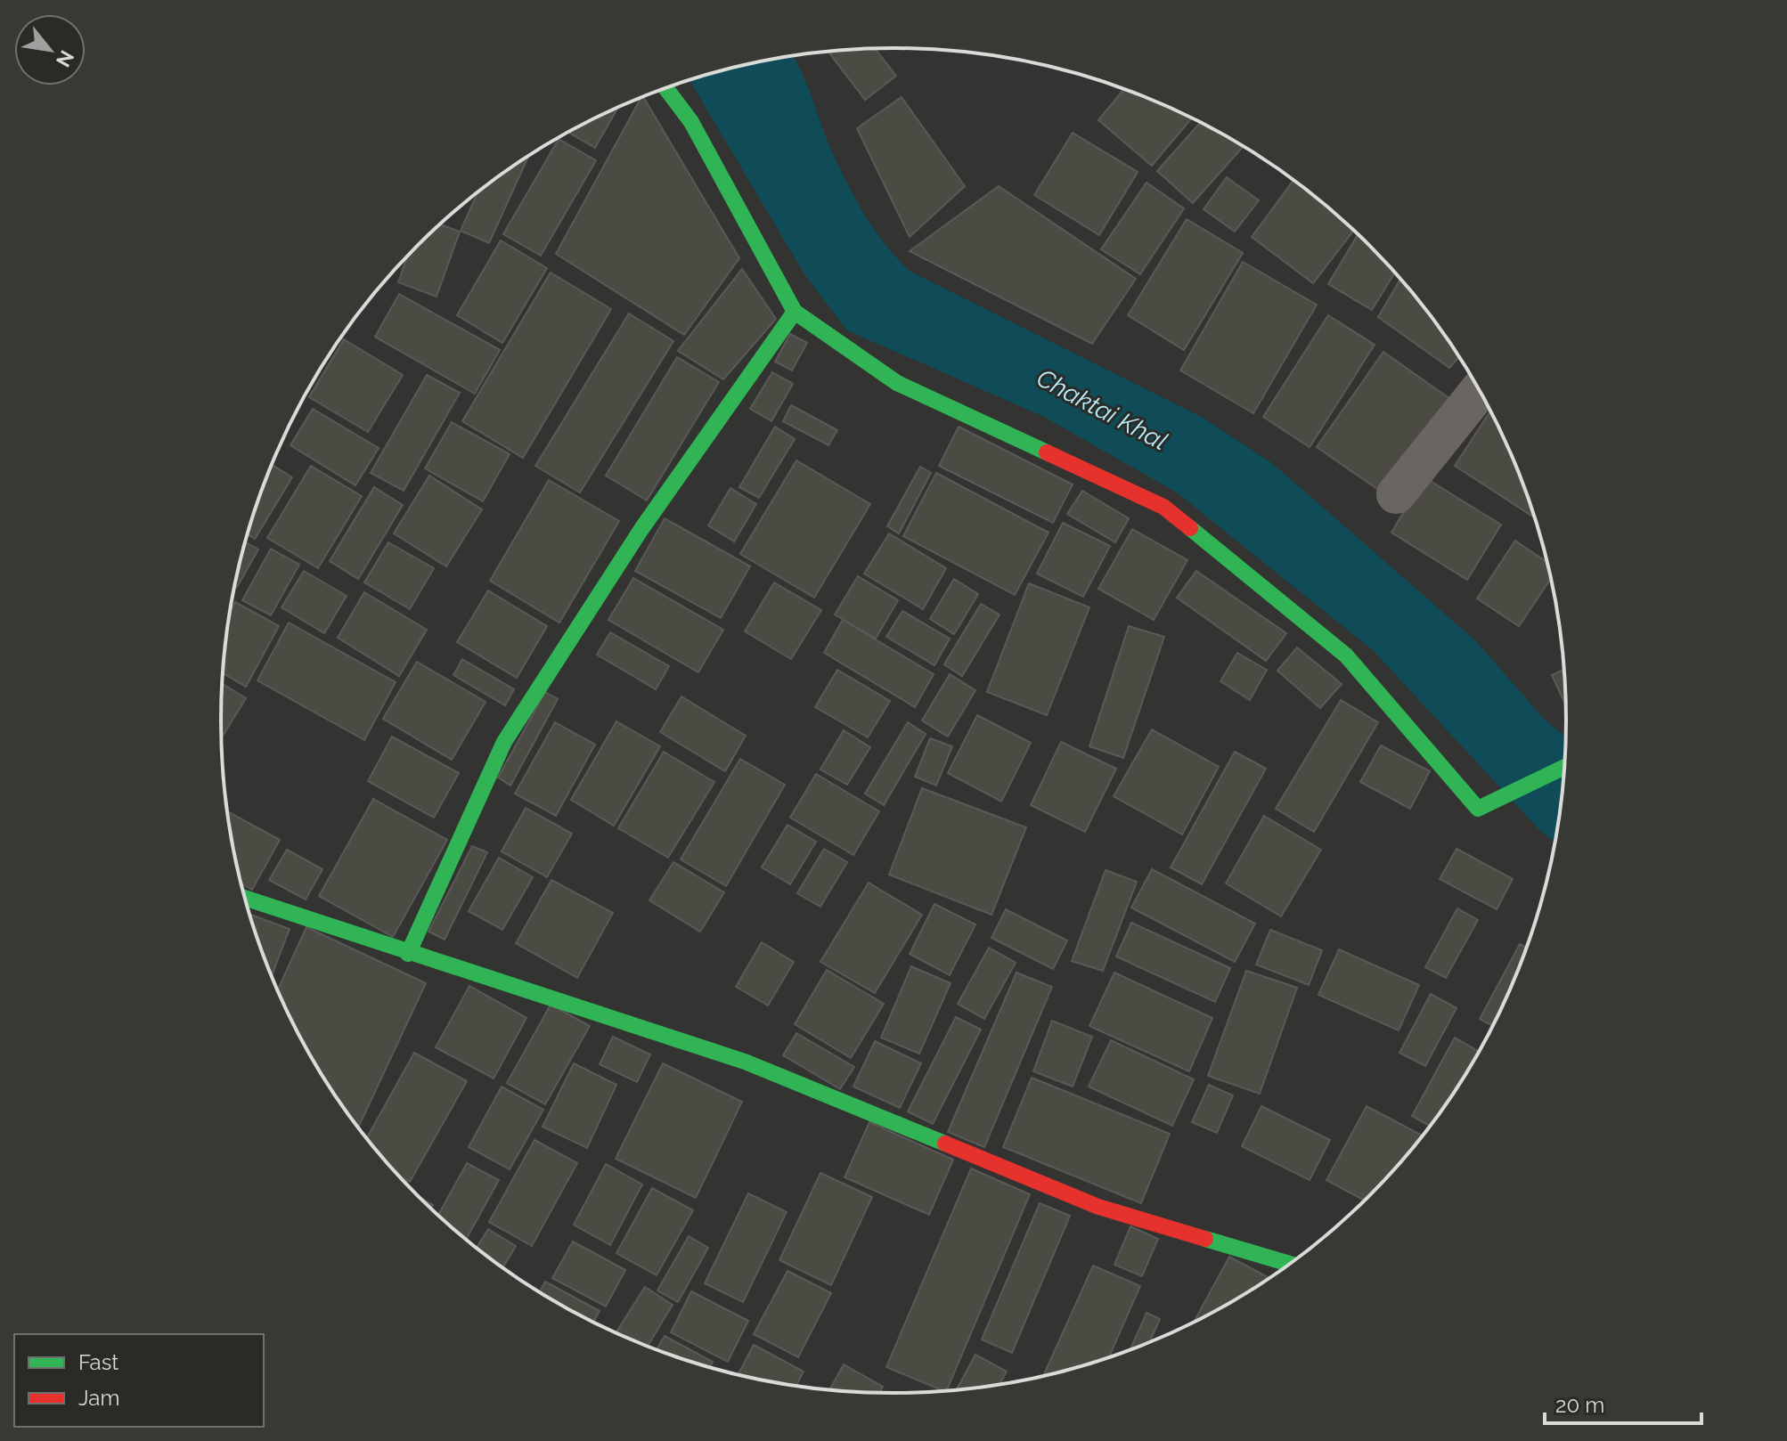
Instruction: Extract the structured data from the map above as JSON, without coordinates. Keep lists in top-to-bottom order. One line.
{"water":["Chaktai Khal"],"legend":["Fast","Jam"],"scale_bar":"20 m","north":"bottom right"}
